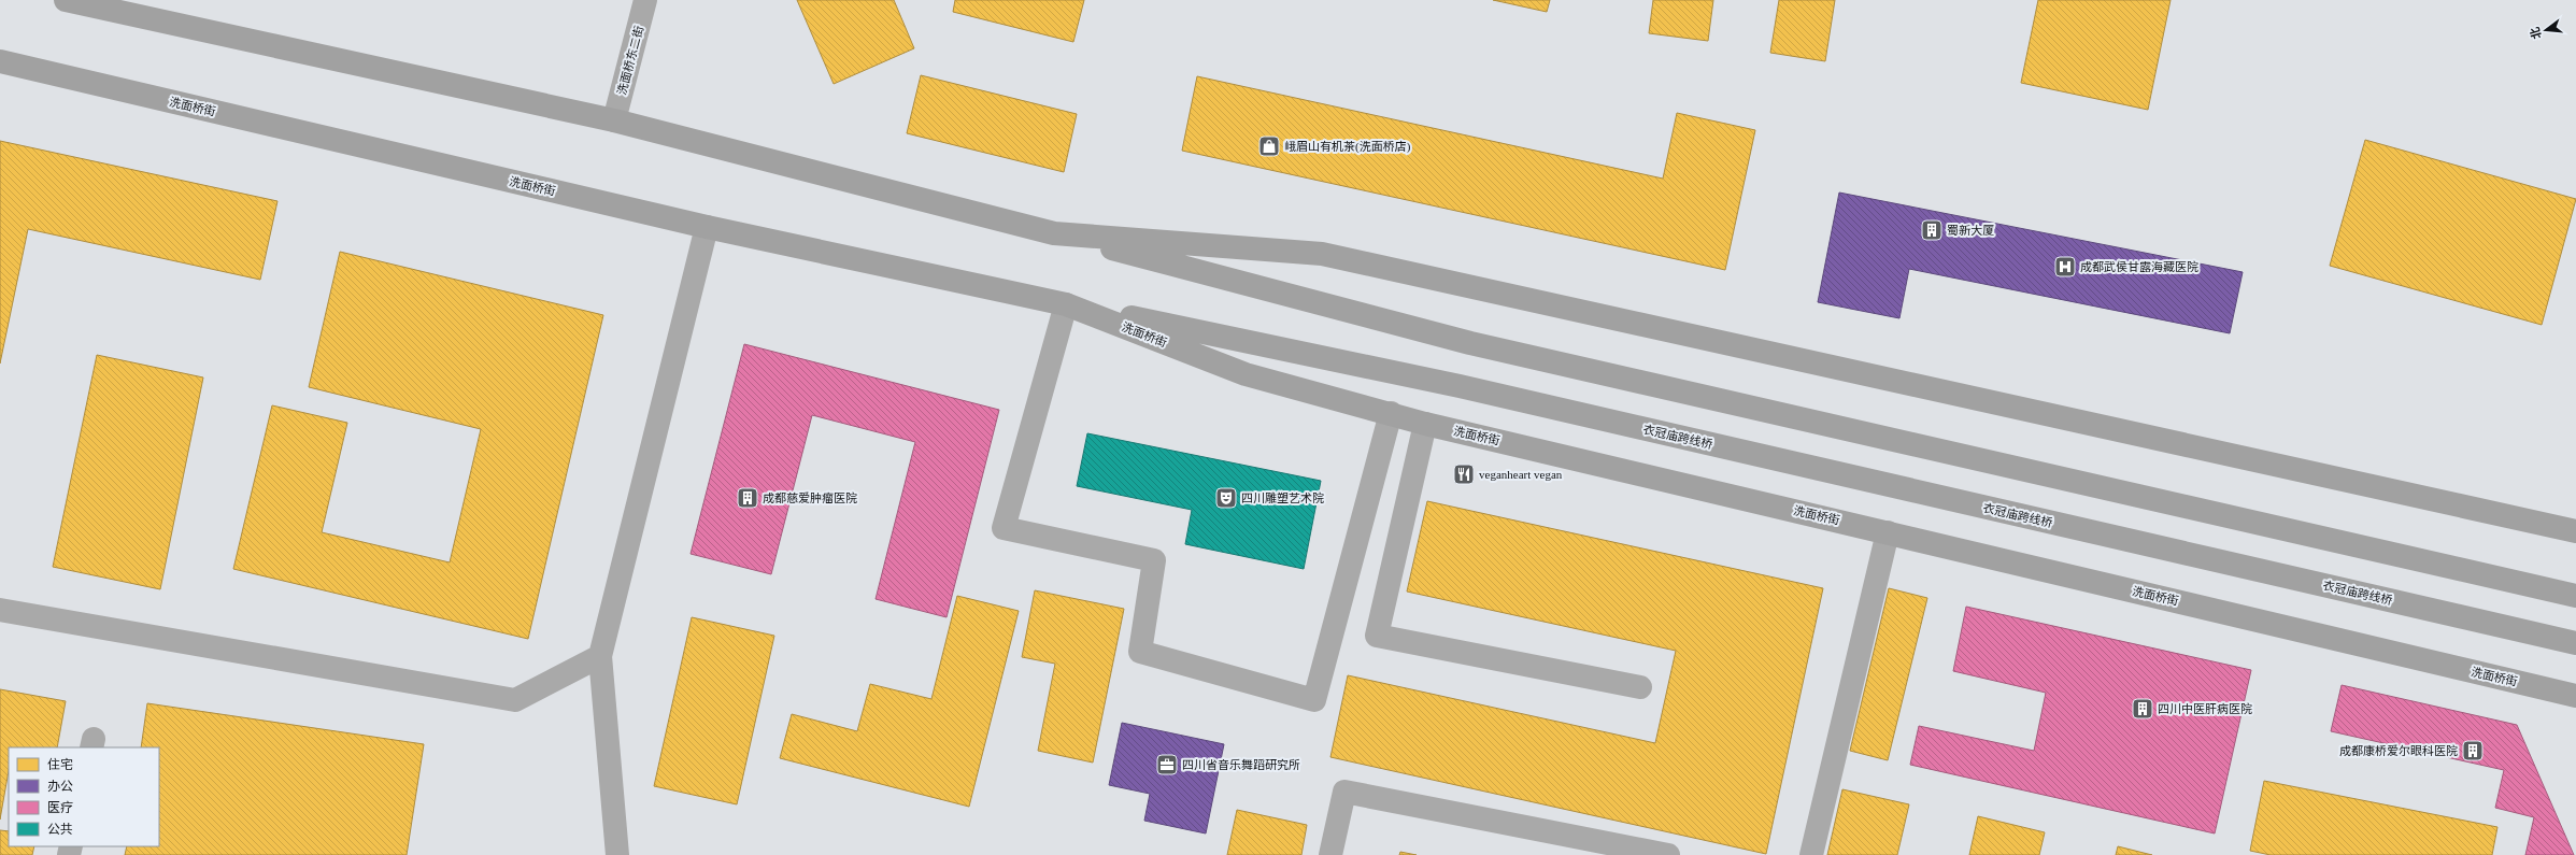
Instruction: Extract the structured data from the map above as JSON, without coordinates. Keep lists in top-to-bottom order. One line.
{"streets":{"main road":["洗面桥街","衣冠庙跨线桥"],"street":["洗面桥东二街"]},"crossings":[["洗面桥街","衣冠庙跨线桥"]],"places":{"shop":["峨眉山有机茶(洗面桥店)"],"building":["蜀新大厦","成都慈爱肿瘤医院","四川中医肝病医院","成都康桥爱尔眼科医院"],"hospital":["成都武侯甘露海藏医院"],"restaurant":["veganheart vegan"],"theatre":["四川雕塑艺术院"],"office":["四川省音乐舞蹈研究所"]},"legend":["住宅","办公","医疗","公共"],"north":"left"}
